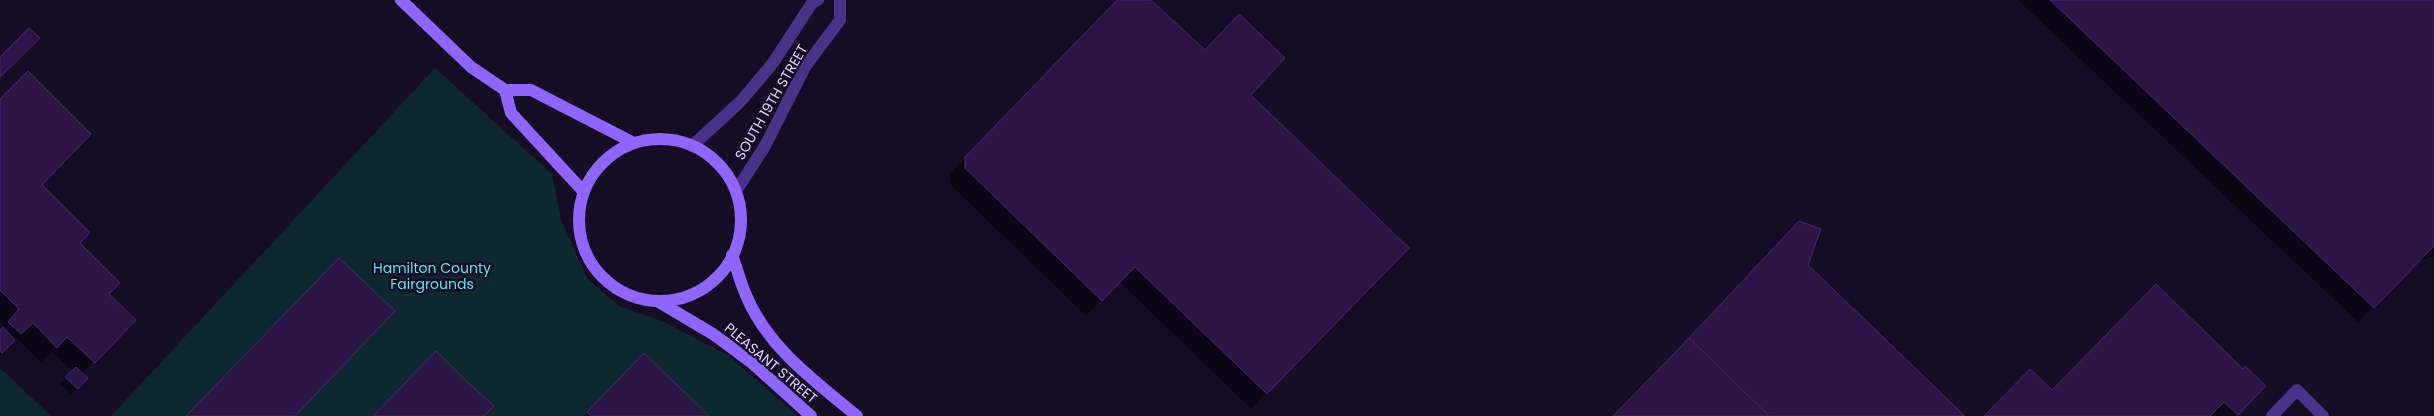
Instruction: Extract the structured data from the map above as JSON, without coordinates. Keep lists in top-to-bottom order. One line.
{"streets":{"street":["SOUTH 19TH STREET","PLEASANT STREET"]},"crossings":[["SOUTH 19TH STREET","PLEASANT STREET"]],"parks":["Hamilton County Fairgrounds"]}
